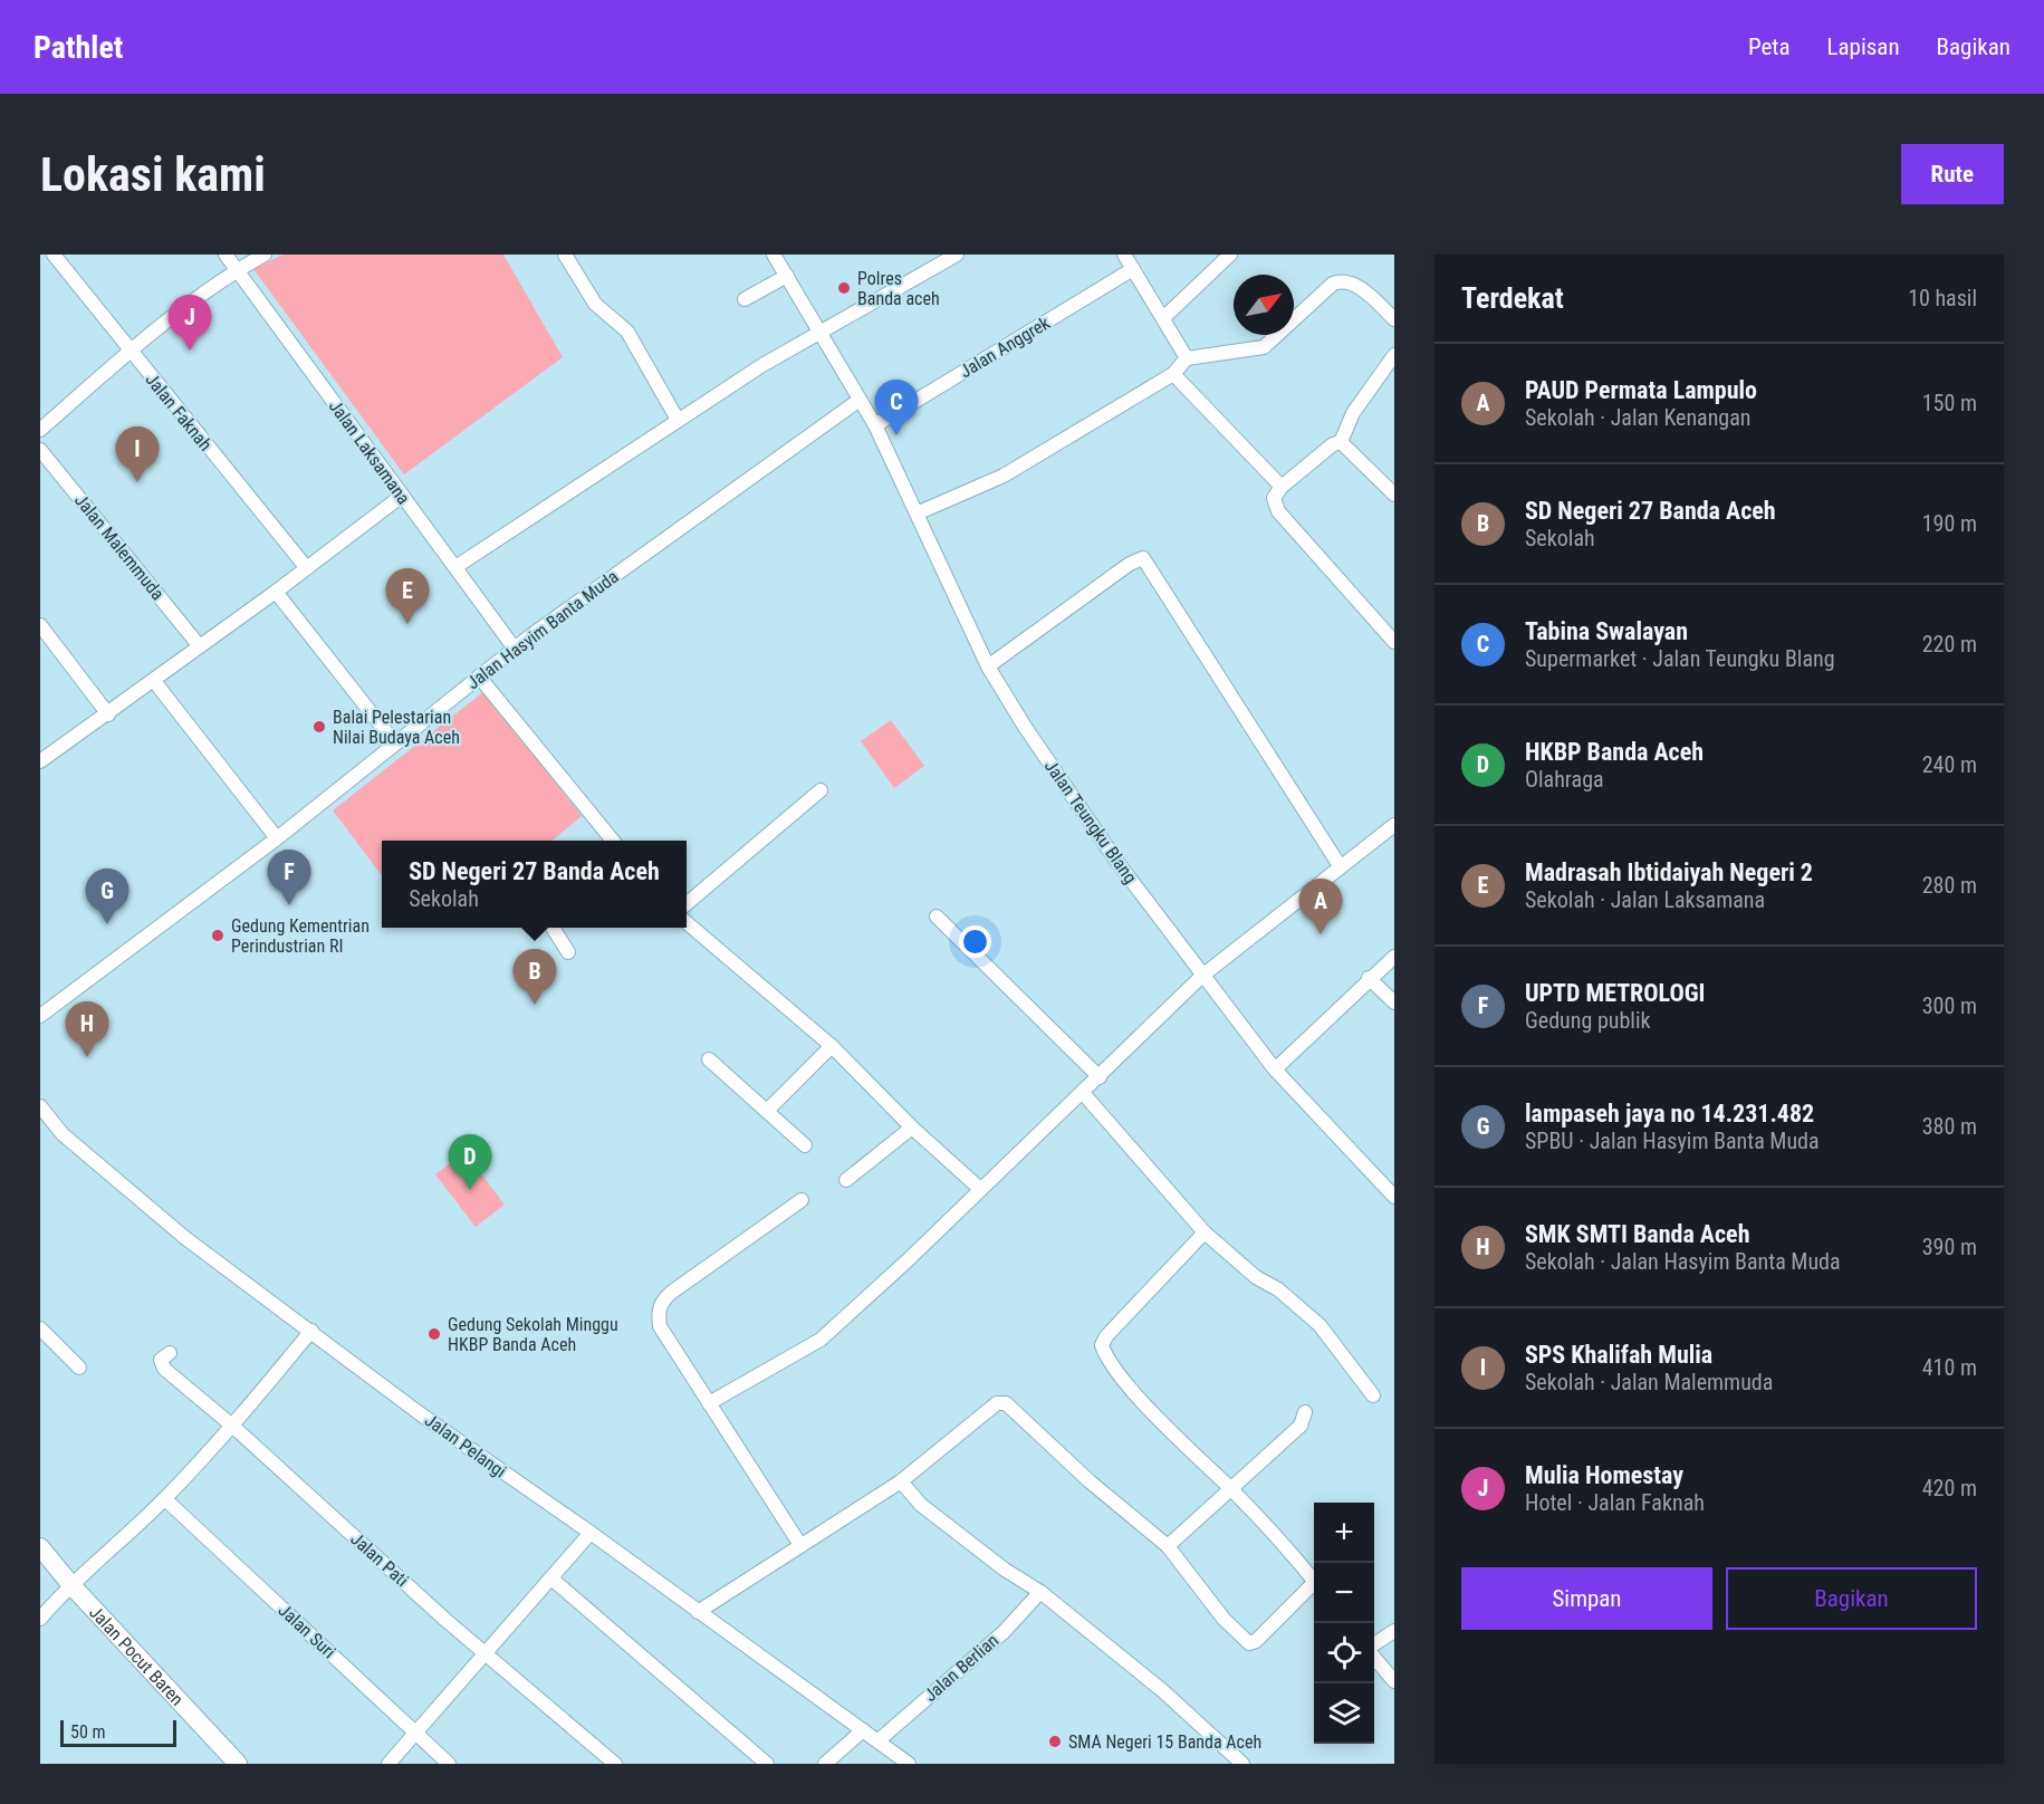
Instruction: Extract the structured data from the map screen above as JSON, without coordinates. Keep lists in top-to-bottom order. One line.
{"streets":{"main road":["Jalan Pocut Baren"],"street":["Jalan Anggrek","Jalan Faknah","Jalan Laksamana","Jalan Malemmuda","Jalan Hasyim Banta Muda","Jalan Teungku Blang","Jalan Pelangi","Jalan Pati","Jalan Suri","Jalan Berlian"]},"crossings":[["Jalan Anggrek","Jalan Teungku Blang"],["Jalan Laksamana","Jalan Hasyim Banta Muda"],["Jalan Hasyim Banta Muda","Jalan Teungku Blang"],["Jalan Pelangi","Jalan Berlian"]],"places":["Polres Banda aceh","Balai Pelestarian Nilai Budaya Aceh","Gedung Kementrian Perindustrian RI","Gedung Sekolah Minggu HKBP Banda Aceh","SMA Negeri 15 Banda Aceh"],"scale_bar":"50 m","north":"top right","page":{"header":"Pathlet","nav":["Peta","Lapisan","Bagikan"],"buttons":["Rute",["Simpan","Bagikan"]],"title":"Lokasi kami","heading":["Terdekat","10 hasil"],"pins":["J","C","I","E","F","G","A","B","H","D"],"list":[{"mark":"A","name":"PAUD Permata Lampulo","note":"Sekolah · Jalan Kenangan","value":"150 m"},{"mark":"B","name":"SD Negeri 27 Banda Aceh","note":"Sekolah","value":"190 m"},{"mark":"C","name":"Tabina Swalayan","note":"Supermarket · Jalan Teungku Blang","value":"220 m"},{"mark":"D","name":"HKBP Banda Aceh","note":"Olahraga","value":"240 m"},{"mark":"E","name":"Madrasah Ibtidaiyah Negeri 2","note":"Sekolah · Jalan Laksamana","value":"280 m"},{"mark":"F","name":"UPTD METROLOGI","note":"Gedung publik","value":"300 m"},{"mark":"G","name":"lampaseh jaya no 14.231.482","note":"SPBU · Jalan Hasyim Banta Muda","value":"380 m"},{"mark":"H","name":"SMK SMTI Banda Aceh","note":"Sekolah · Jalan Hasyim Banta Muda","value":"390 m"},{"mark":"I","name":"SPS Khalifah Mulia","note":"Sekolah · Jalan Malemmuda","value":"410 m"},{"mark":"J","name":"Mulia Homestay","note":"Hotel · Jalan Faknah","value":"420 m"}],"popup":["SD Negeri 27 Banda Aceh","Sekolah"],"map_buttons":["+","−"],"scale":"50 m"}}
